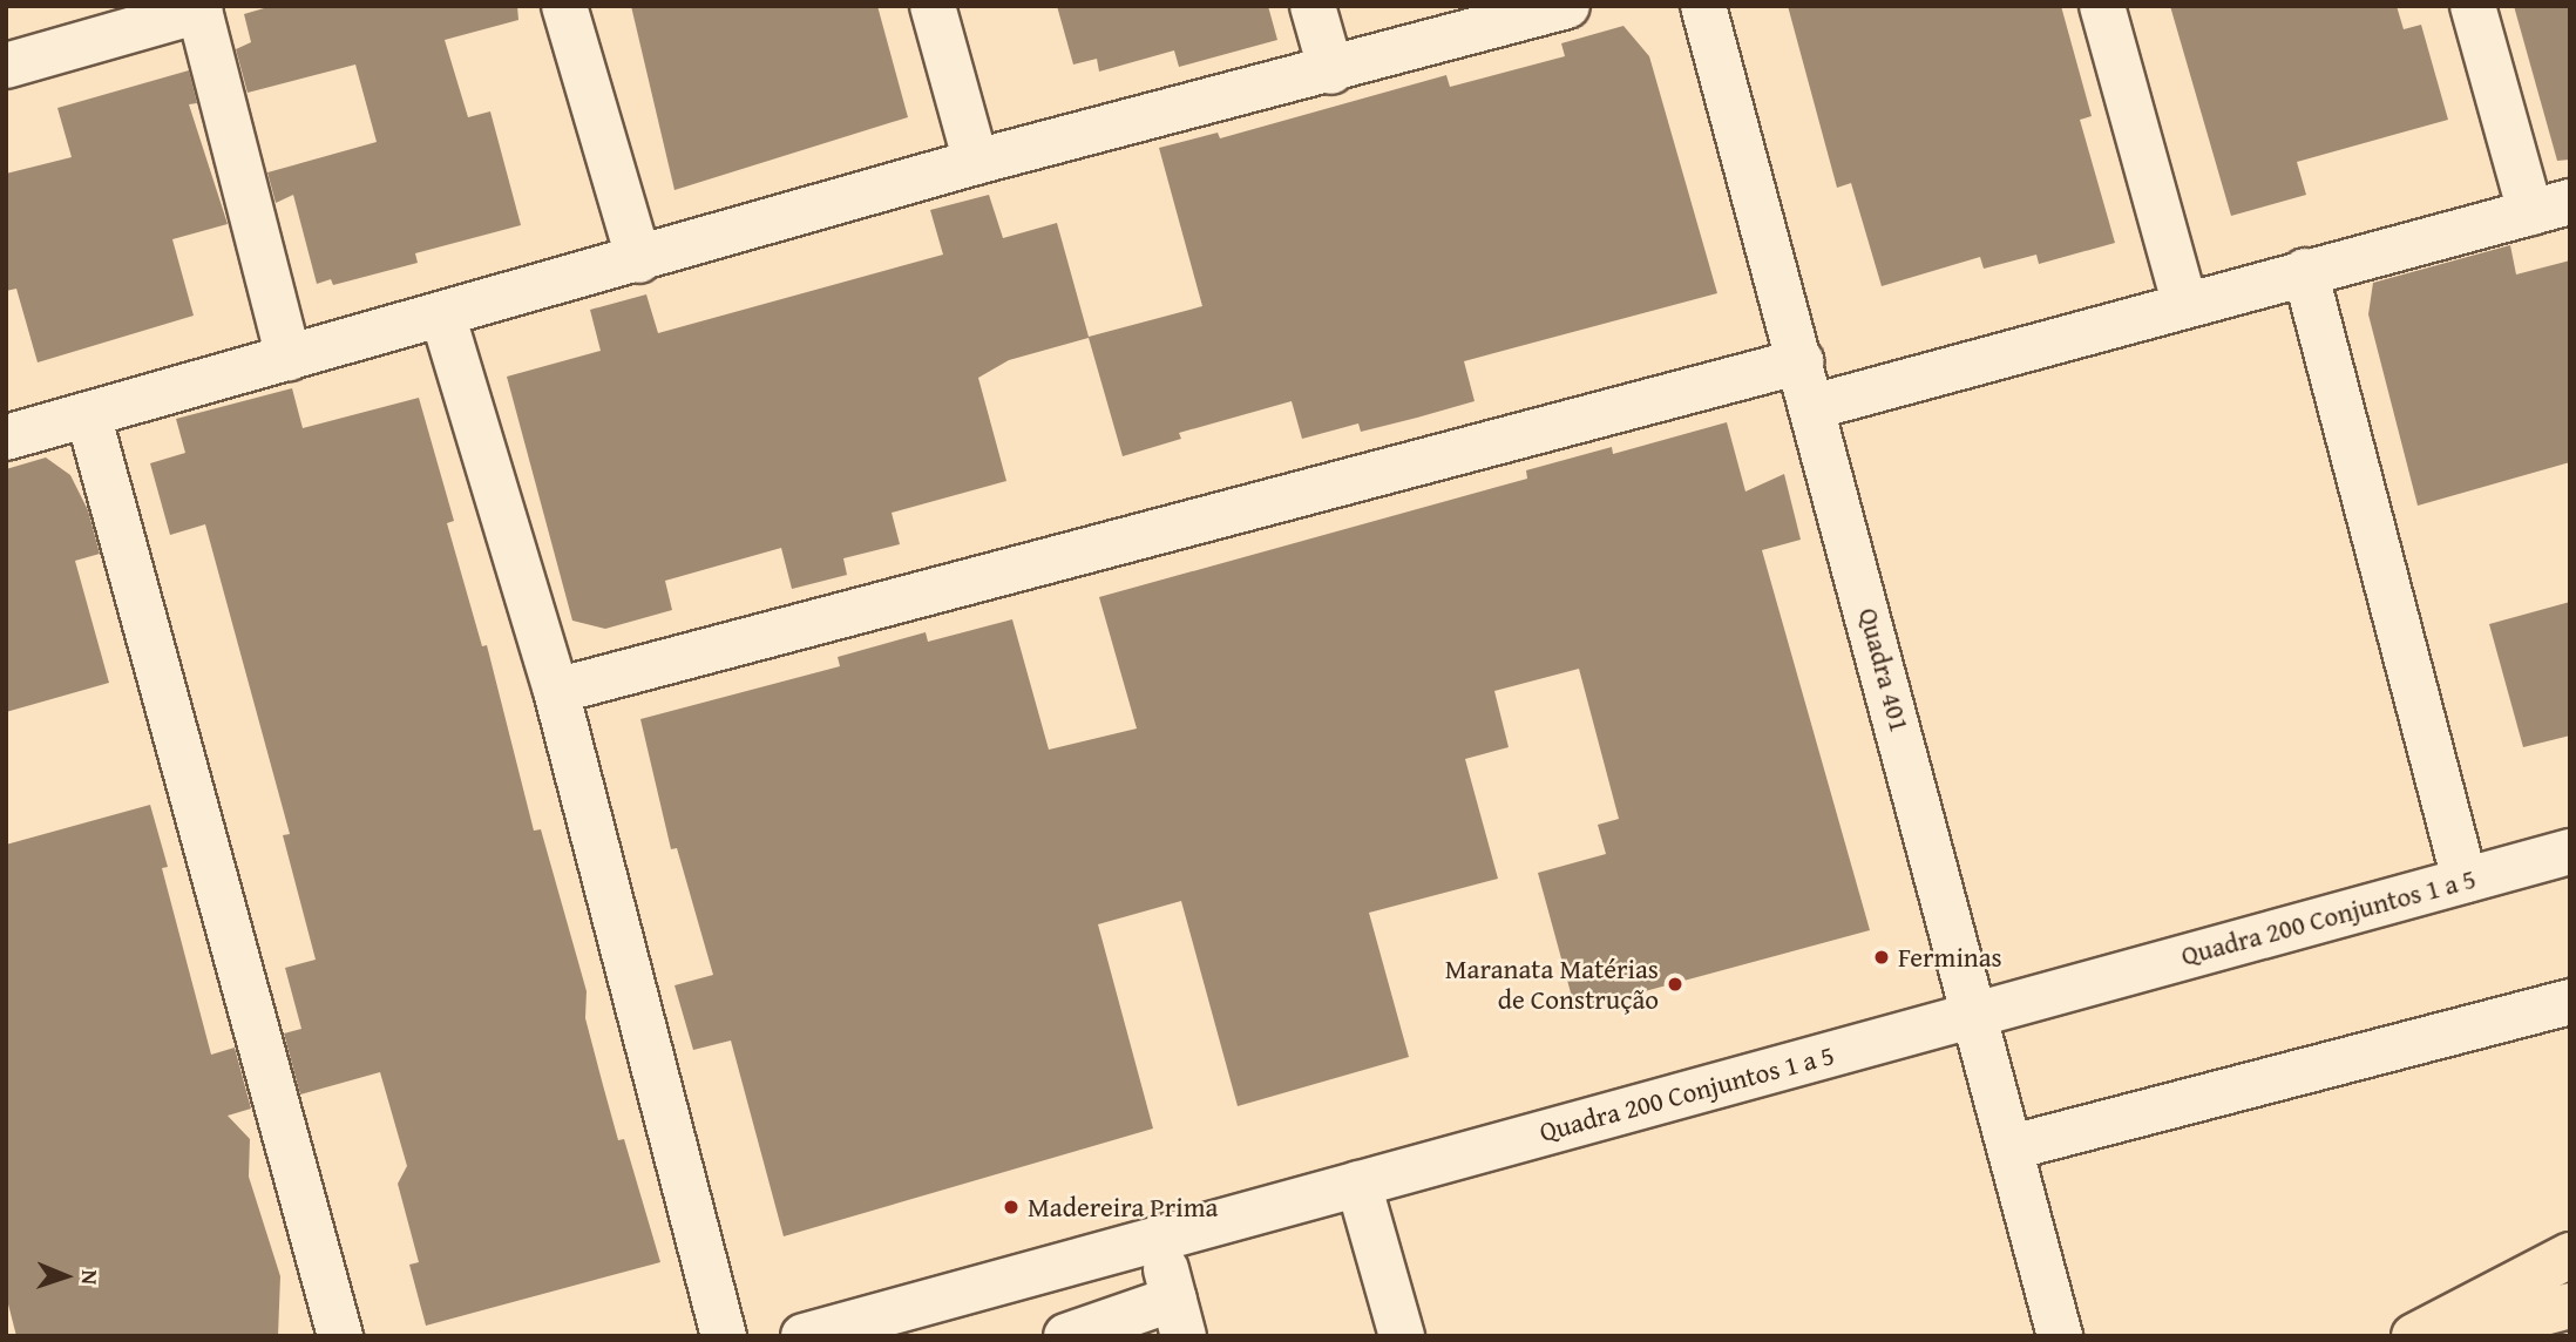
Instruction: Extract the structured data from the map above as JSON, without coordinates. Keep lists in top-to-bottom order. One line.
{"streets":{"street":["Quadra 401","Quadra 200 Conjuntos 1 a 5"]},"crossings":[["Quadra 401","Quadra 200 Conjuntos 1 a 5"]],"places":["Ferminas","Maranata Matérias de Construção","Madereira Prima"],"north":"right"}
